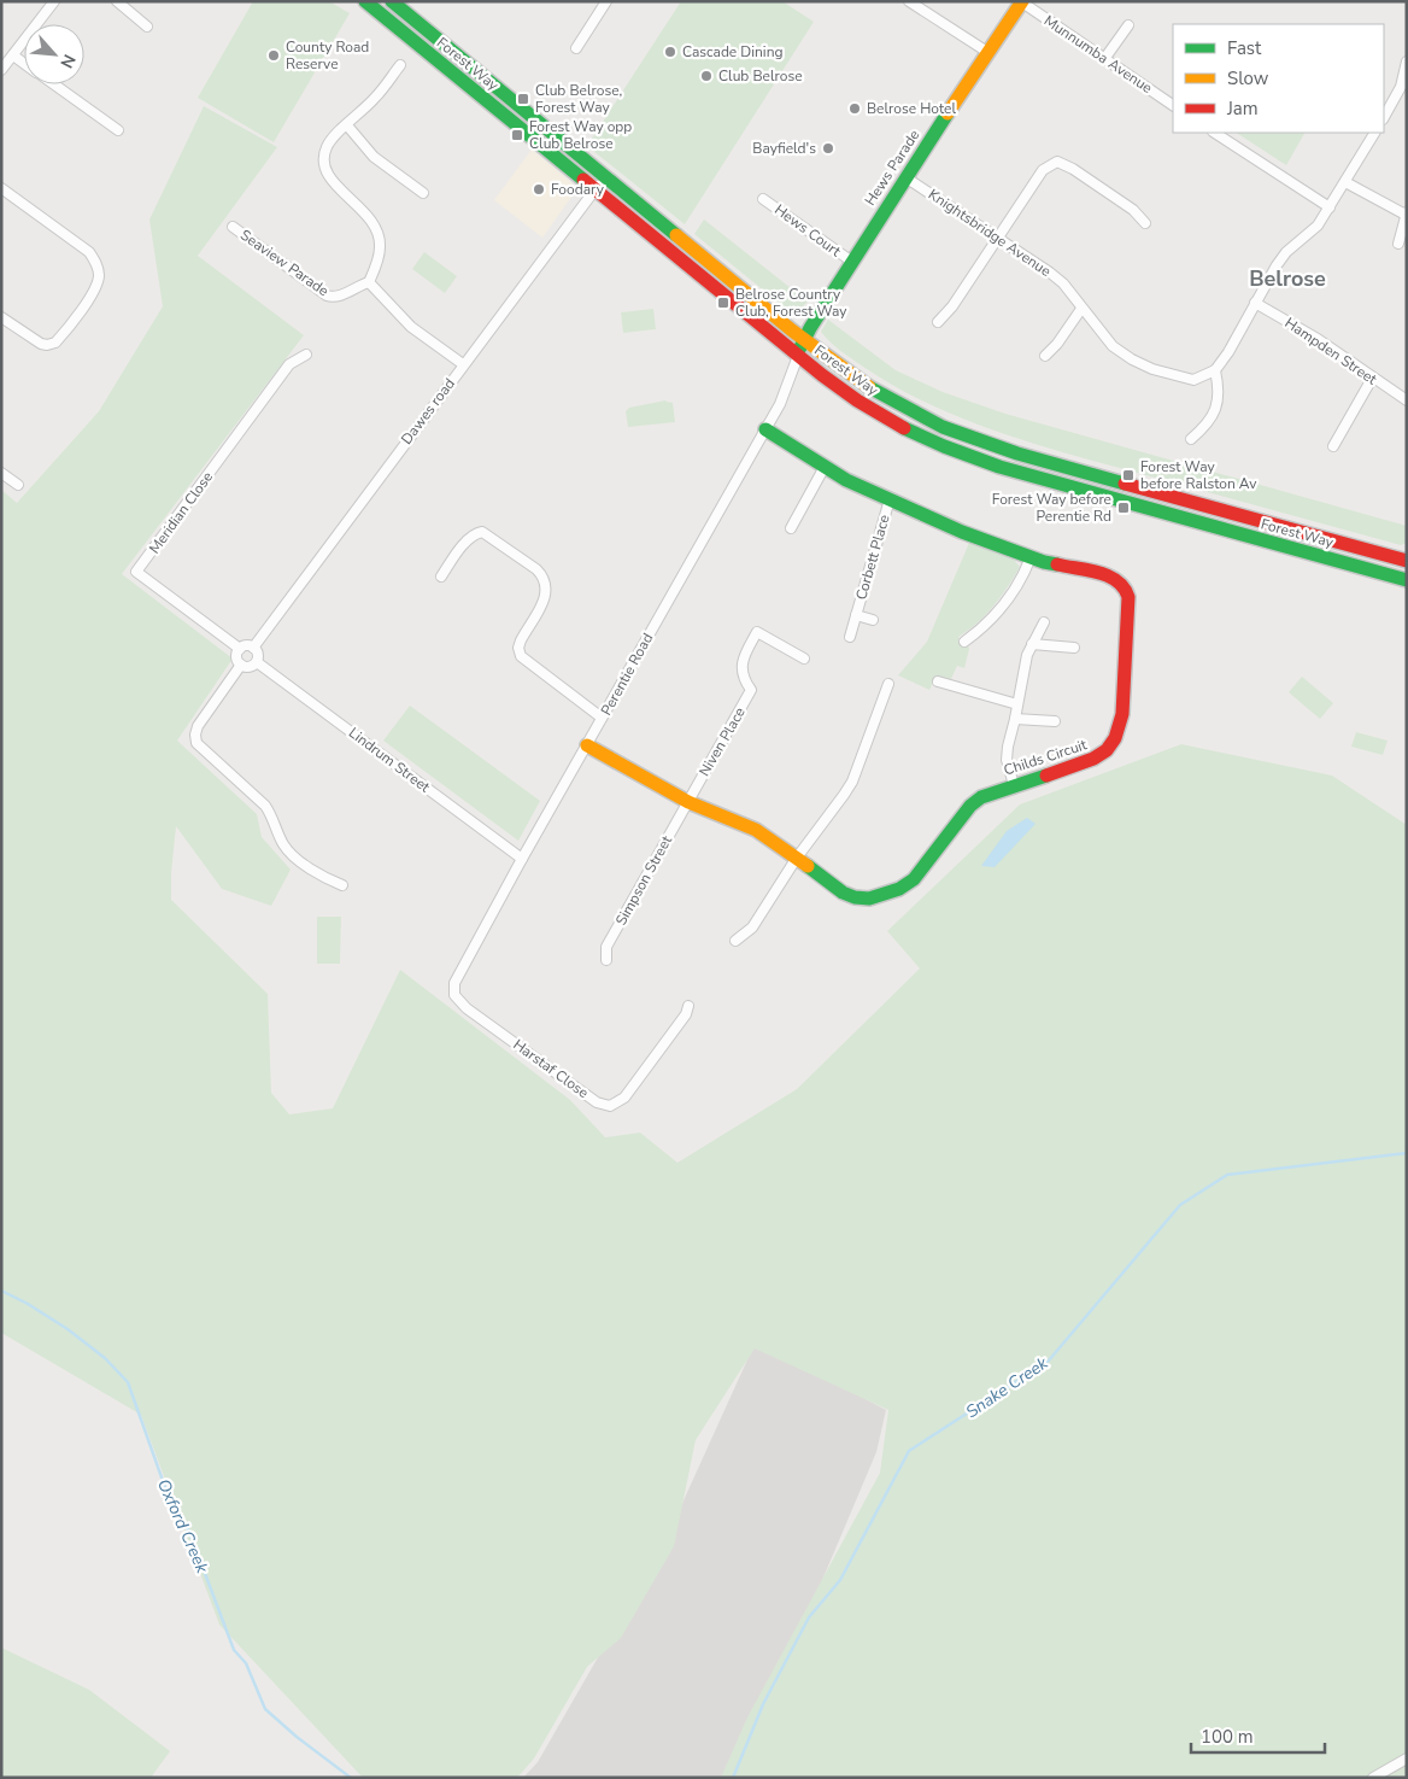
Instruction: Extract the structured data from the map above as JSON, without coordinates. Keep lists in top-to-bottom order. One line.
{"streets":{"main road":["Forest Way","Hews Parade","Childs Circuit"],"street":["Munnumba Avenue","Hews Court","Knightsbridge Avenue","Seaview Parade","Hampden Street","Dawes road","Meridian Close","Corbett Place","Perentie Road","Niven Place","Lindrum Street","Simpson Street","Harstaf Close"]},"crossings":[["Munnumba Avenue","Hews Parade"],["Forest Way","Hews Parade"],["Forest Way","Dawes road"],["Forest Way","Perentie Road"],["Hews Parade","Hews Court"],["Hews Parade","Knightsbridge Avenue"],["Hews Parade","Perentie Road"],["Dawes road","Meridian Close"],["Dawes road","Lindrum Street"],["Meridian Close","Lindrum Street"],["Corbett Place","Childs Circuit"],["Perentie Road","Childs Circuit"],["Perentie Road","Lindrum Street"],["Perentie Road","Harstaf Close"],["Niven Place","Childs Circuit"],["Niven Place","Simpson Street"],["Childs Circuit","Simpson Street"]],"districts":["Belrose"],"water":["Snake Creek","Oxford Creek"],"places":{"other":["Cascade Dining","County Road Reserve","Club Belrose","Belrose Hotel","Bayfield's","Foodary"],"transit":["Club Belrose, Forest Way","Forest Way opp Club Belrose","Belrose Country Club, Forest Way","Forest Way before Ralston Av","Forest Way before Perentie Rd"]},"legend":["Fast","Slow","Jam"],"scale_bar":"100 m","north":"bottom right"}
